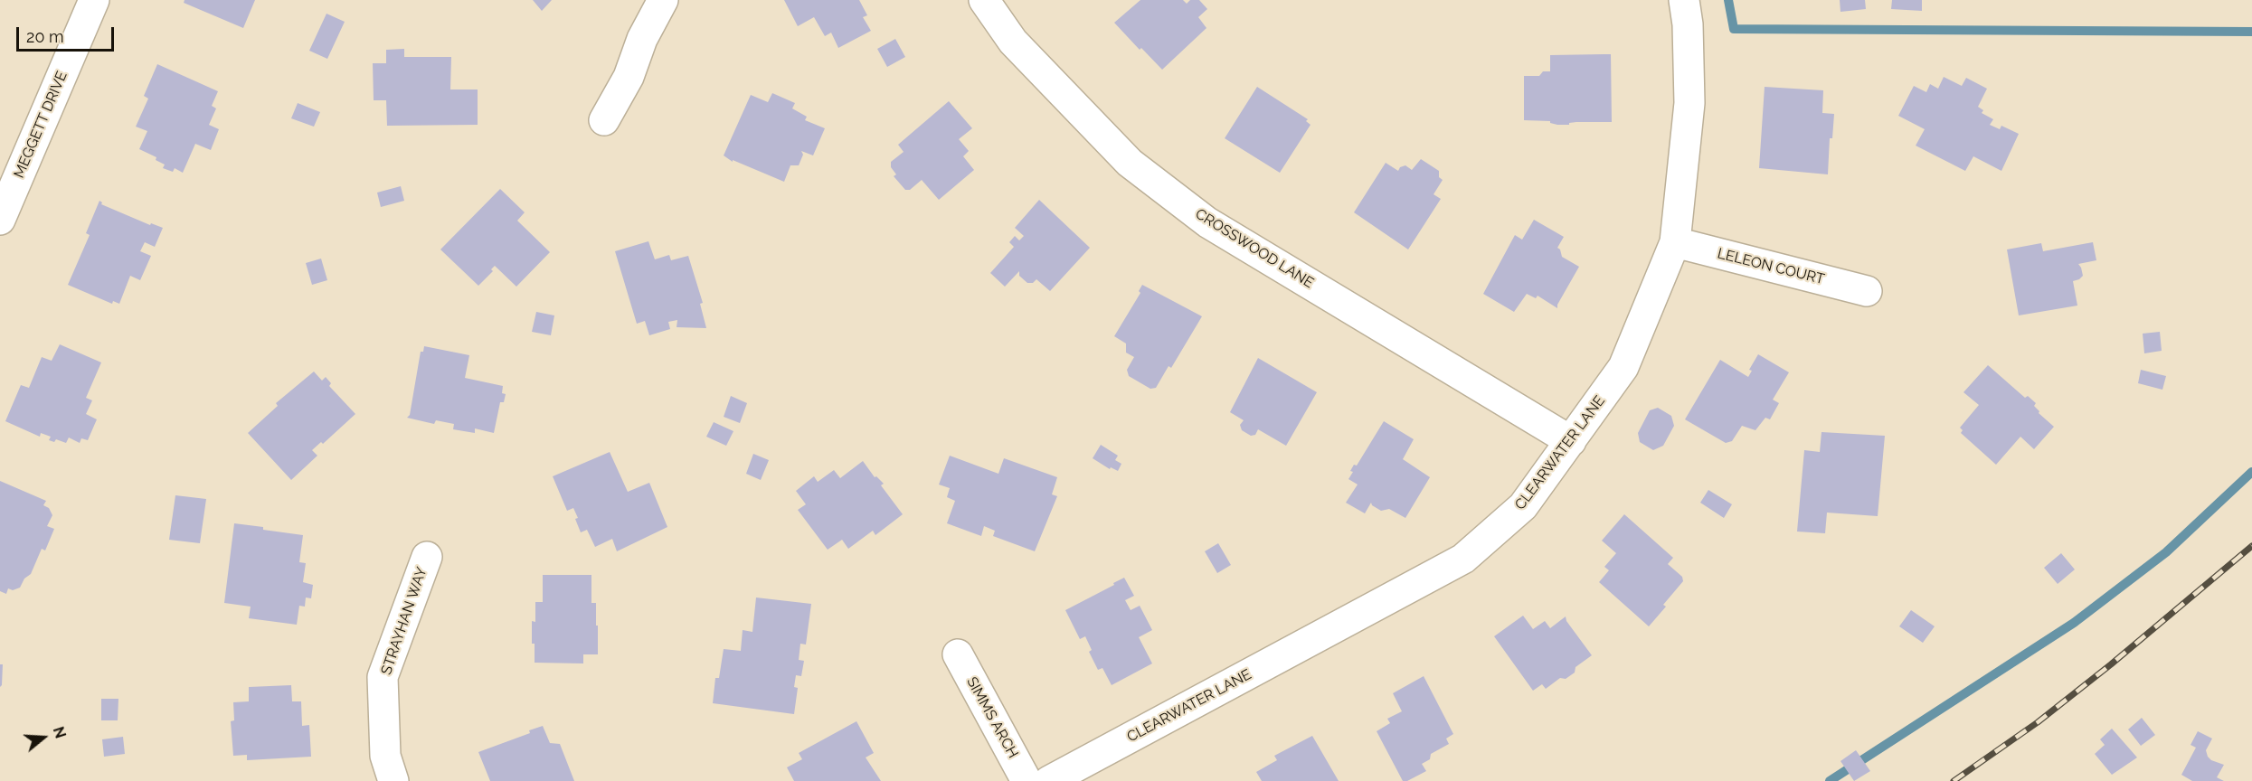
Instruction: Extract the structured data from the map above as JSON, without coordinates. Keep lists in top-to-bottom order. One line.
{"streets":{"street":["MEGGETT DRIVE","CROSSWOOD LANE","LELEON COURT","CLEARWATER LANE","STRAYHAN WAY","SIMMS ARCH"]},"crossings":[["CROSSWOOD LANE","CLEARWATER LANE"],["LELEON COURT","CLEARWATER LANE"]],"scale_bar":"20 m","north":"right"}
